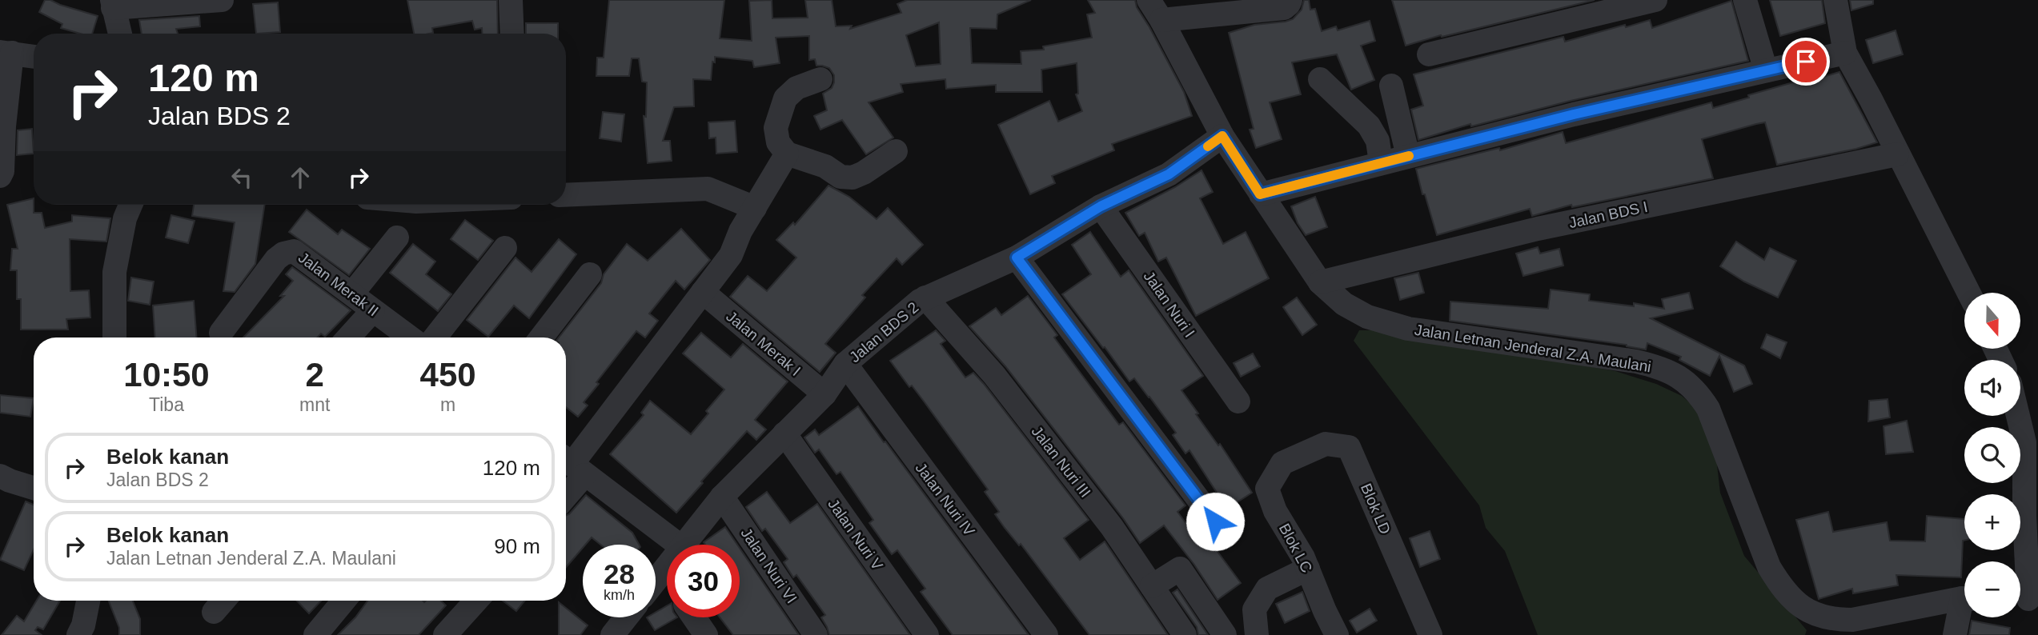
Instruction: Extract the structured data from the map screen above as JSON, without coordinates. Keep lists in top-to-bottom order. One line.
{"streets":{"street":["Jalan BDS I","Jalan Merak II","Jalan Nuri I","Jalan BDS 2","Jalan Merak I","Jalan Letnan Jenderal Z.A. Maulani","Jalan Nuri III","Jalan Nuri IV","Blok LD","Jalan Nuri V","Blok LC","Jalan Nuri VI"]},"crossings":[["Jalan BDS I","Jalan Letnan Jenderal Z.A. Maulani"],["Jalan Nuri I","Jalan BDS 2"],["Jalan BDS 2","Jalan Merak I"],["Jalan BDS 2","Jalan Letnan Jenderal Z.A. Maulani"],["Jalan BDS 2","Jalan Nuri III"],["Jalan BDS 2","Jalan Nuri IV"],["Jalan BDS 2","Jalan Nuri V"],["Jalan BDS 2","Jalan Nuri VI"],["Blok LD","Blok LC"]],"north":"bottom","page":{"turn":["120 m","Jalan BDS 2"],"map_buttons":["+","−"],"eta":["10:50","Tiba","2","mnt","450","m"],"list":[{"name":"Belok kanan","note":"Jalan BDS 2","value":"120 m"},{"name":"Belok kanan","note":"Jalan Letnan Jenderal Z.A. Maulani","value":"90 m"}],"speed":"28 km/h","limit":"30"}}
